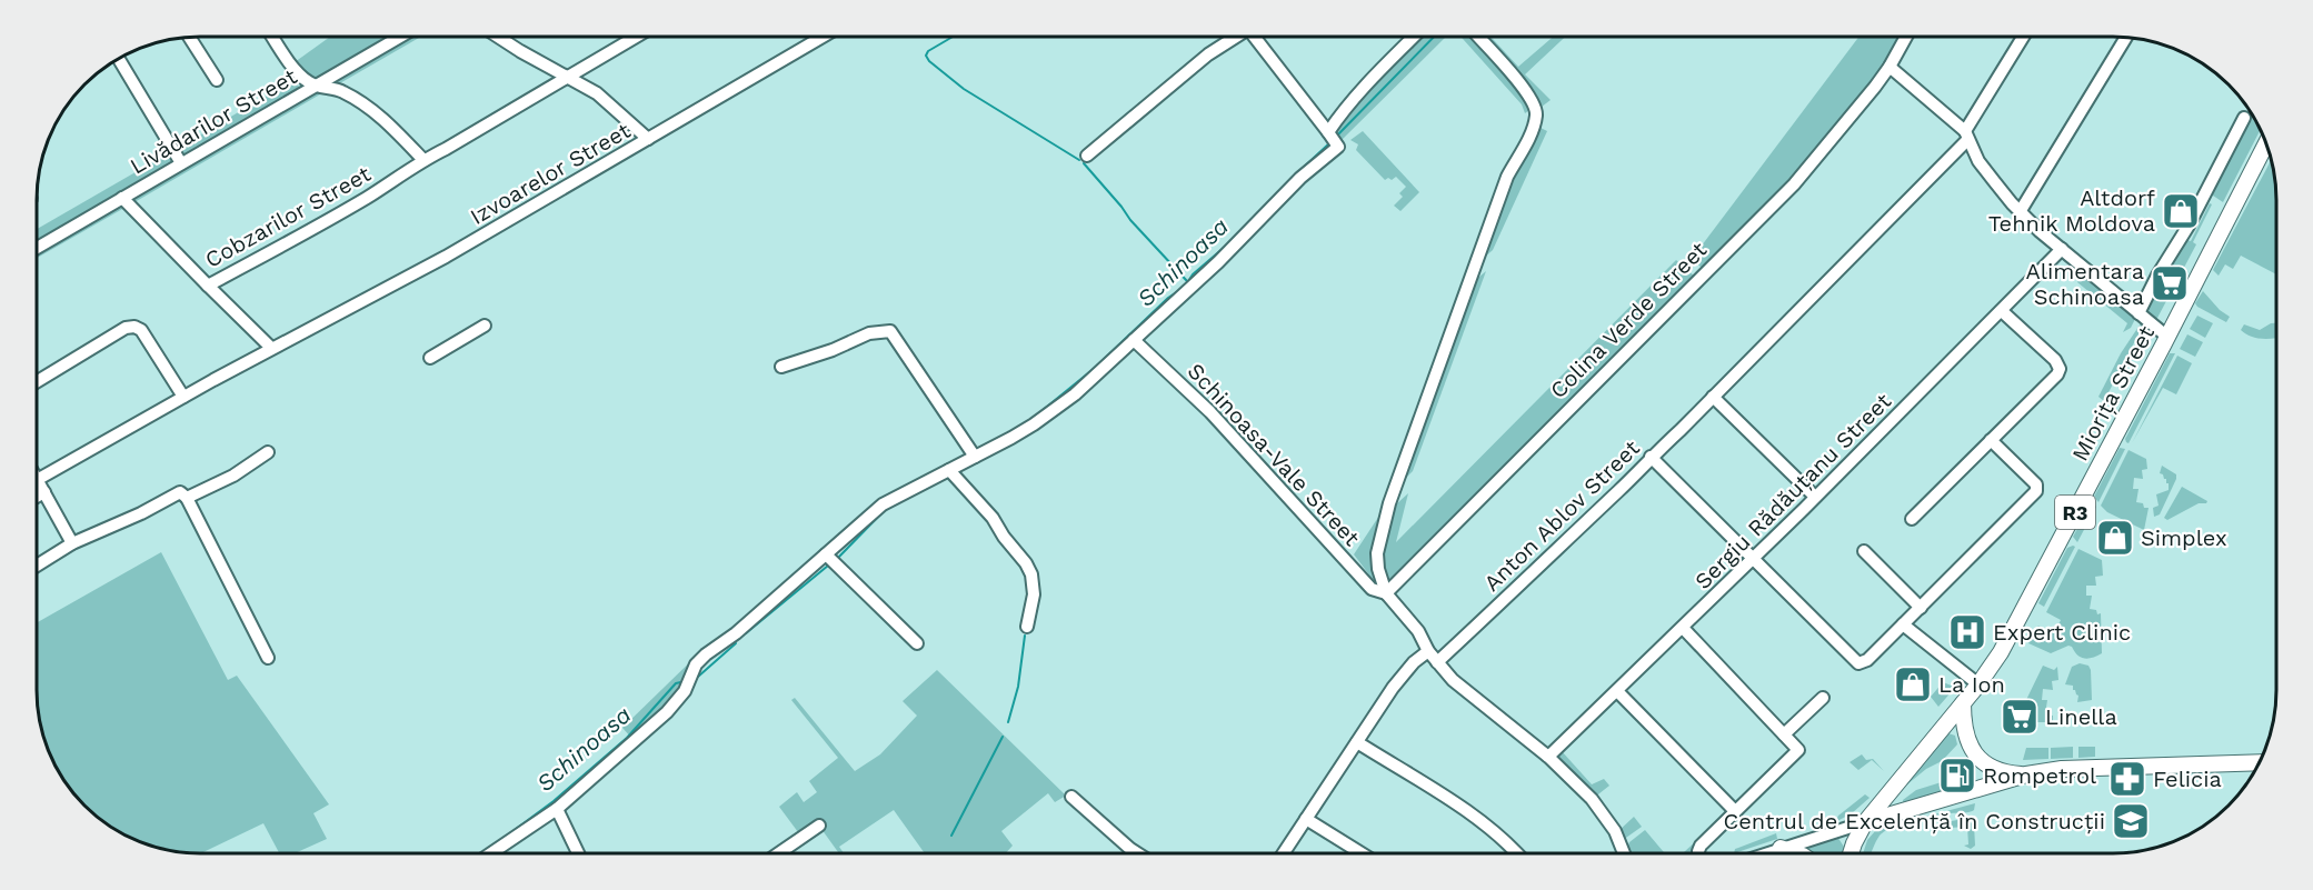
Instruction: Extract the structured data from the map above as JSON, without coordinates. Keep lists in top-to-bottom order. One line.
{"streets":{"main road":["Miorița Street","R3"],"street":["Livădarilor Street","Izvoarelor Street","Cobzarilor Street","Colina Verde Street","Schinoasa-Vale Street","Sergiu Rădăuțanu Street","Anton Ablov Street"]},"crossings":[["Livădarilor Street","Cobzarilor Street"],["Colina Verde Street","Schinoasa-Vale Street"]],"water":["Schinoasa"],"places":{"shop":["Altdorf Tehnik Moldova","Simplex","La Ion"],"supermarket":["Alimentara Schinoasa","Linella"],"hospital":["Expert Clinic"],"fuel station":["Rompetrol"],"pharmacy":["Felicia"],"school or university":["Centrul de Excelență în Construcții"]}}
